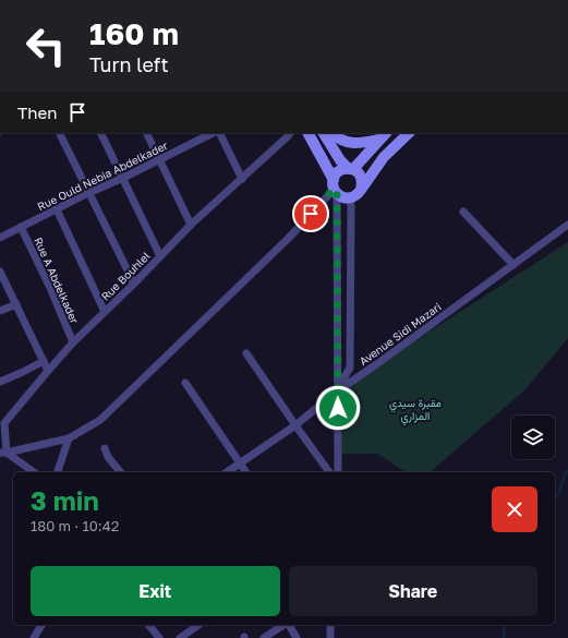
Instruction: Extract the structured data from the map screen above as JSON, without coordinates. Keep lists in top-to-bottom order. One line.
{"streets":{"street":["Rue Ould Nebia Abdelkader","Rue Bouhlel","Rue A Abdelkader","Avenue Sidi Mazari"]},"crossings":[["Rue Ould Nebia Abdelkader","Rue A Abdelkader"],["Rue Bouhlel","Rue A Abdelkader"]],"parks":["مقبرة سيدي المزاري"],"page":{"turn":["160 m","Turn left"],"then":"Then","heading":["3 min","180 m · 10:42"],"buttons":["Exit","Share"]}}
